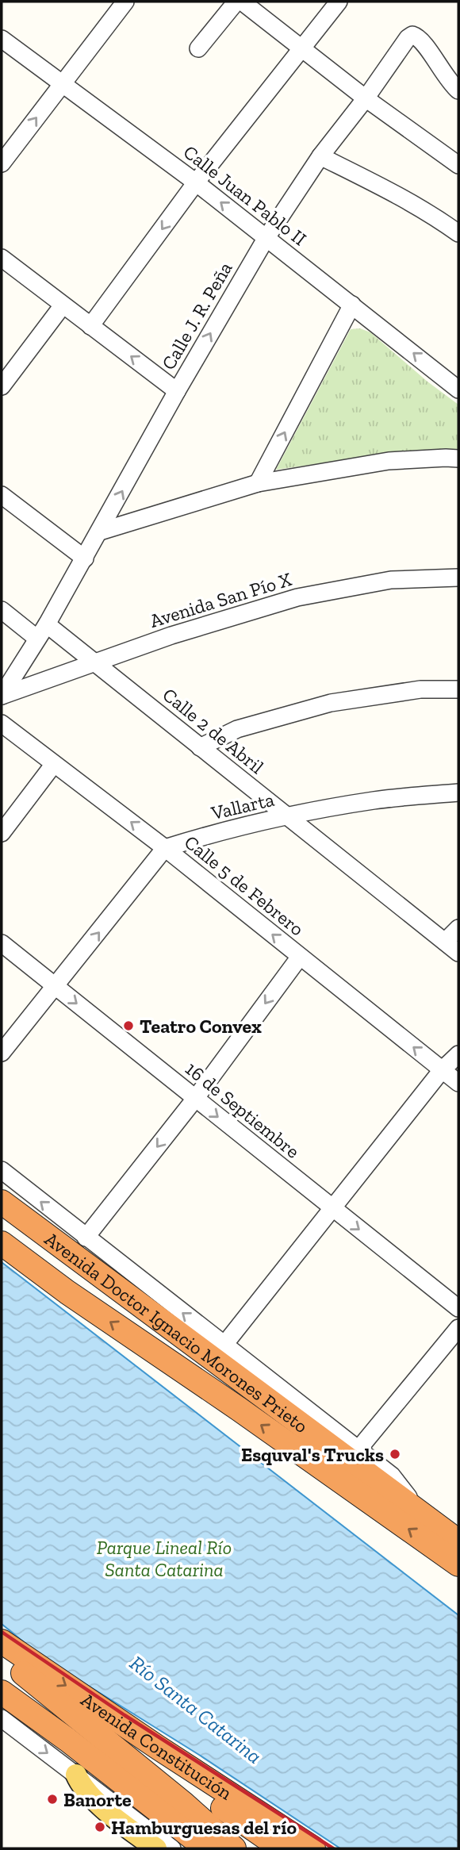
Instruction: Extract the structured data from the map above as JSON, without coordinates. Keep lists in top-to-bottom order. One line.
{"streets":{"highway":["Avenida Doctor Ignacio Morones Prieto","Avenida Constitución"],"street":["Calle Juan Pablo II","Calle J. R. Peña","Avenida San Pío X","Calle 2 de Abril","Vallarta","Calle 5 de Febrero","16 de Septiembre"]},"crossings":[["Calle Juan Pablo II","Calle J. R. Peña"],["Calle J. R. Peña","Avenida San Pío X"],["Calle J. R. Peña","Calle 2 de Abril"],["Avenida San Pío X","Calle 2 de Abril"],["Calle 2 de Abril","Vallarta"],["Vallarta","Calle 5 de Febrero"]],"one_way":["Calle Juan Pablo II","Calle 5 de Febrero","16 de Septiembre"],"water":["Río Santa Catarina"],"parks":["Parque Lineal Río Santa Catarina"],"places":["Teatro Convex","Esquval's Trucks","Banorte","Hamburguesas del río"]}
